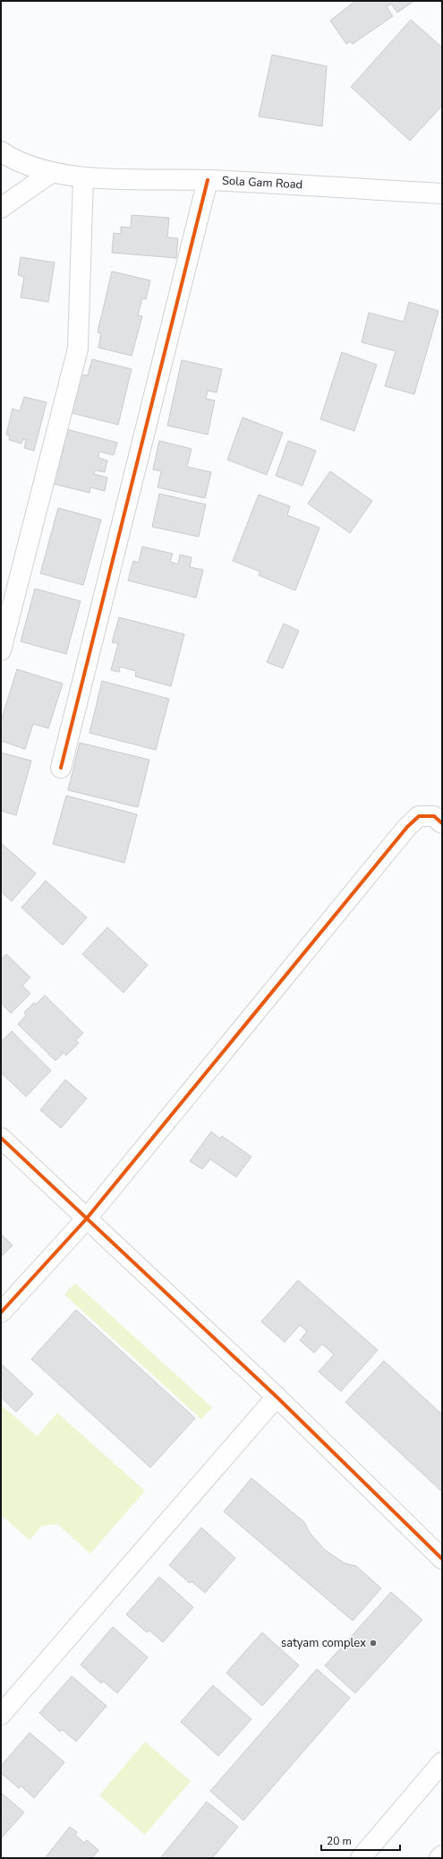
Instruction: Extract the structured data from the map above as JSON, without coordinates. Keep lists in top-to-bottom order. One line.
{"streets":{"street":["Sola Gam Road"]},"places":["satyam complex"],"scale_bar":"20 m"}
